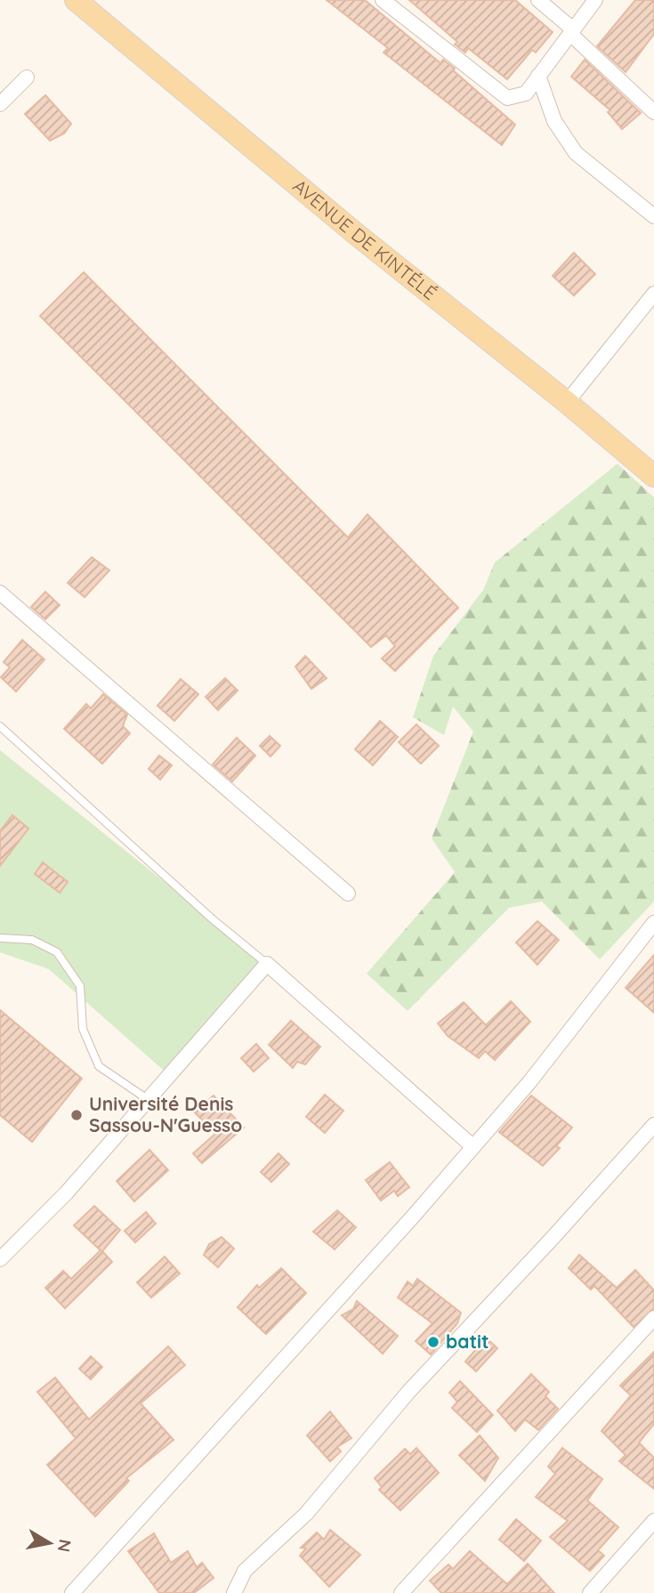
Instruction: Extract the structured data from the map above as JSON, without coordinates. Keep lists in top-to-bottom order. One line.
{"streets":{"main road":["AVENUE DE KINTÉLÉ"]},"places":["Université Denis Sassou-N'Guesso","batit"],"north":"right"}
